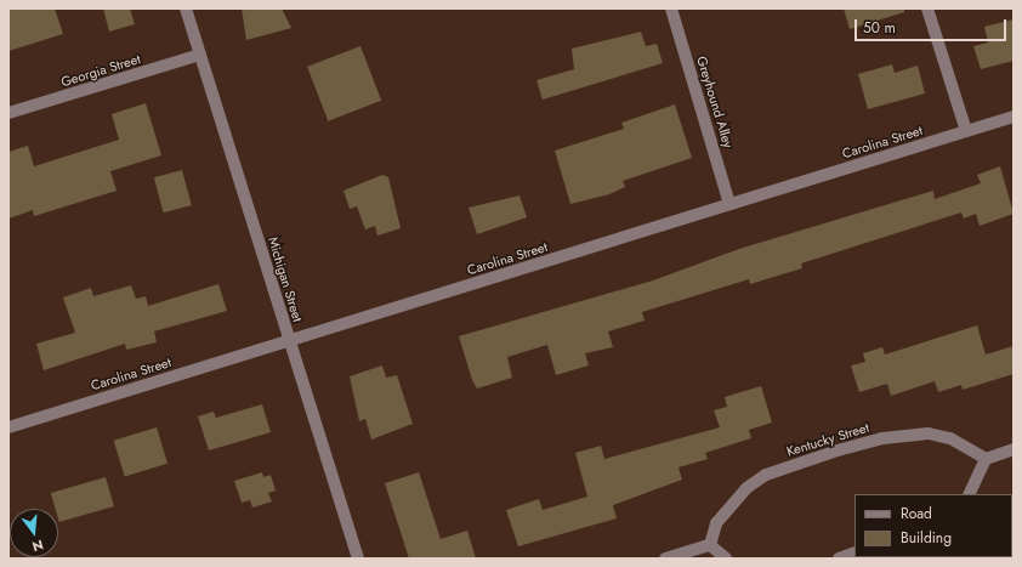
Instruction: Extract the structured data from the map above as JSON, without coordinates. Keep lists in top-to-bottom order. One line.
{"streets":{"street":["Georgia Street","Greyhound Alley","Carolina Street","Michigan Street","Kentucky Street"]},"crossings":[["Georgia Street","Michigan Street"],["Greyhound Alley","Carolina Street"],["Carolina Street","Michigan Street"]],"legend":["Road","Building"],"scale_bar":"50 m","north":"bottom"}
